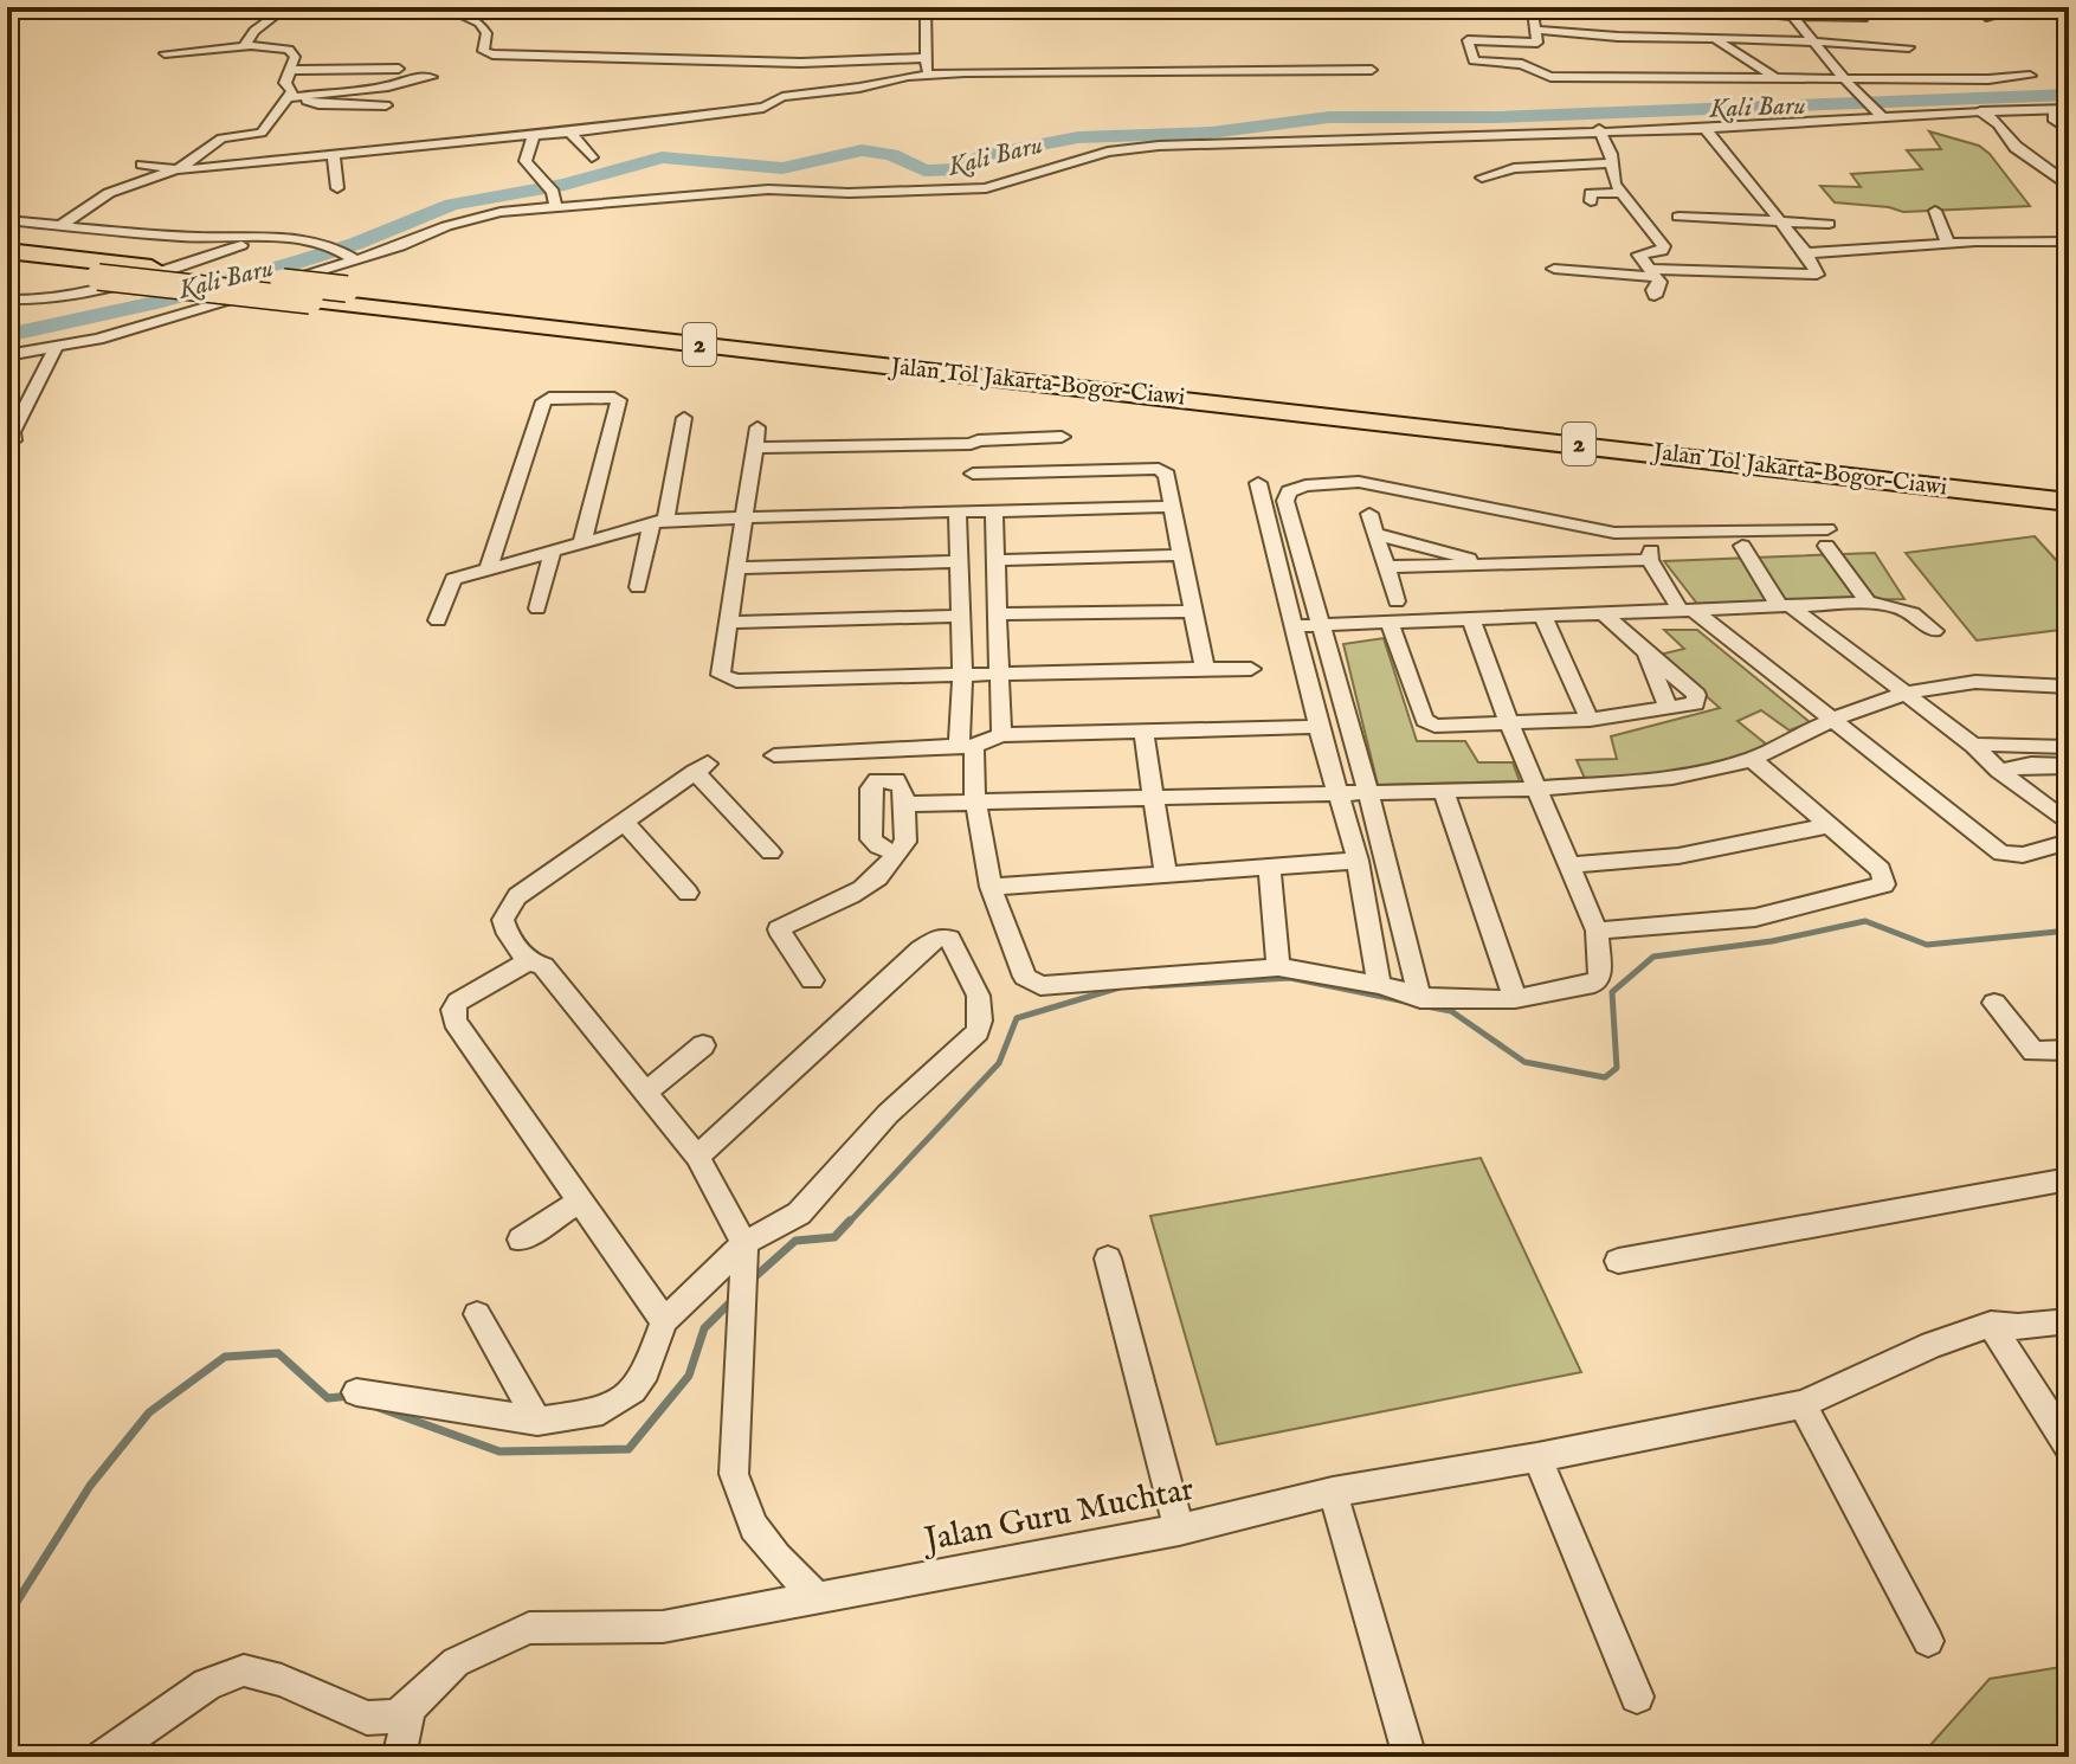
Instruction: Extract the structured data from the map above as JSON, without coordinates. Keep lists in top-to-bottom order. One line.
{"streets":{"highway":["2","Jalan Tol Jakarta–Bogor–Ciawi"],"street":["Jalan Guru Muchtar"]},"water":["Kali Baru"]}
